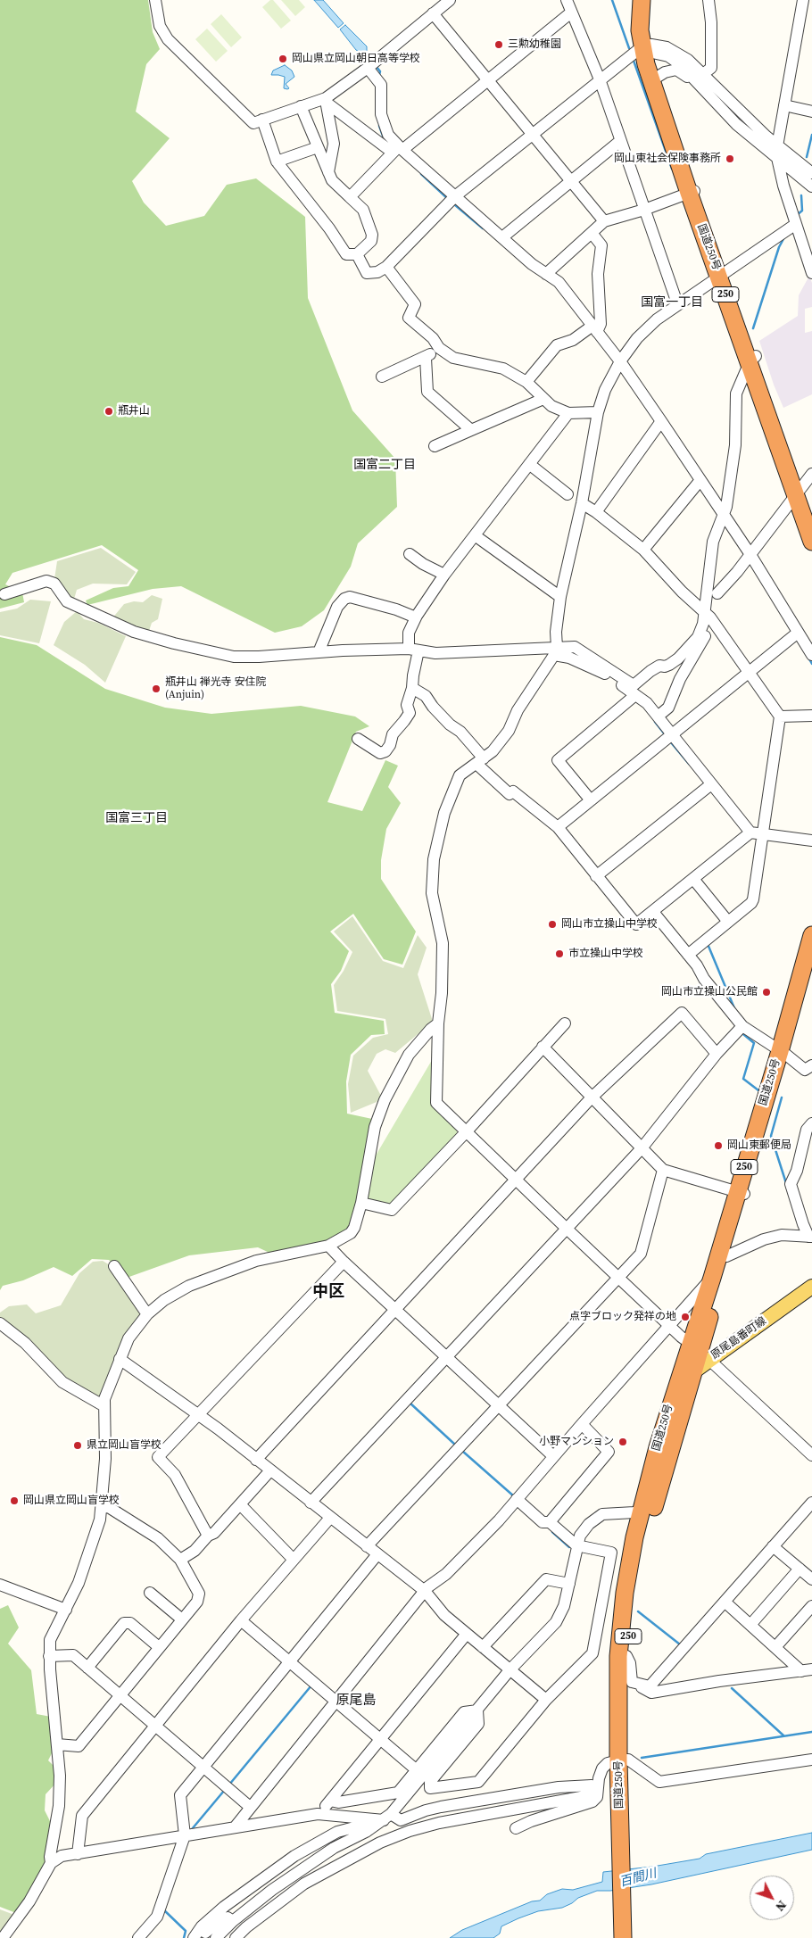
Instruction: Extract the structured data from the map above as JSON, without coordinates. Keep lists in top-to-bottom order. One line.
{"streets":{"highway":["国道250号","250"],"main road":["原尾島番町線"]},"crossings":[["国道250号","原尾島番町線"]],"districts":["国富一丁目","国富二丁目","国富三丁目","中区","原尾島"],"water":["百間川"],"places":["三勲幼稚園","岡山県立岡山朝日高等学校","岡山東社会保険事務所","瓶井山","瓶井山 禅光寺 安住院 (Anjuin)","岡山市立操山中学校","市立操山中学校","岡山市立操山公民館","岡山東郵便局","点字ブロック発祥の地","小野マンション","県立岡山盲学校","岡山県立岡山盲学校"],"north":"bottom right"}
